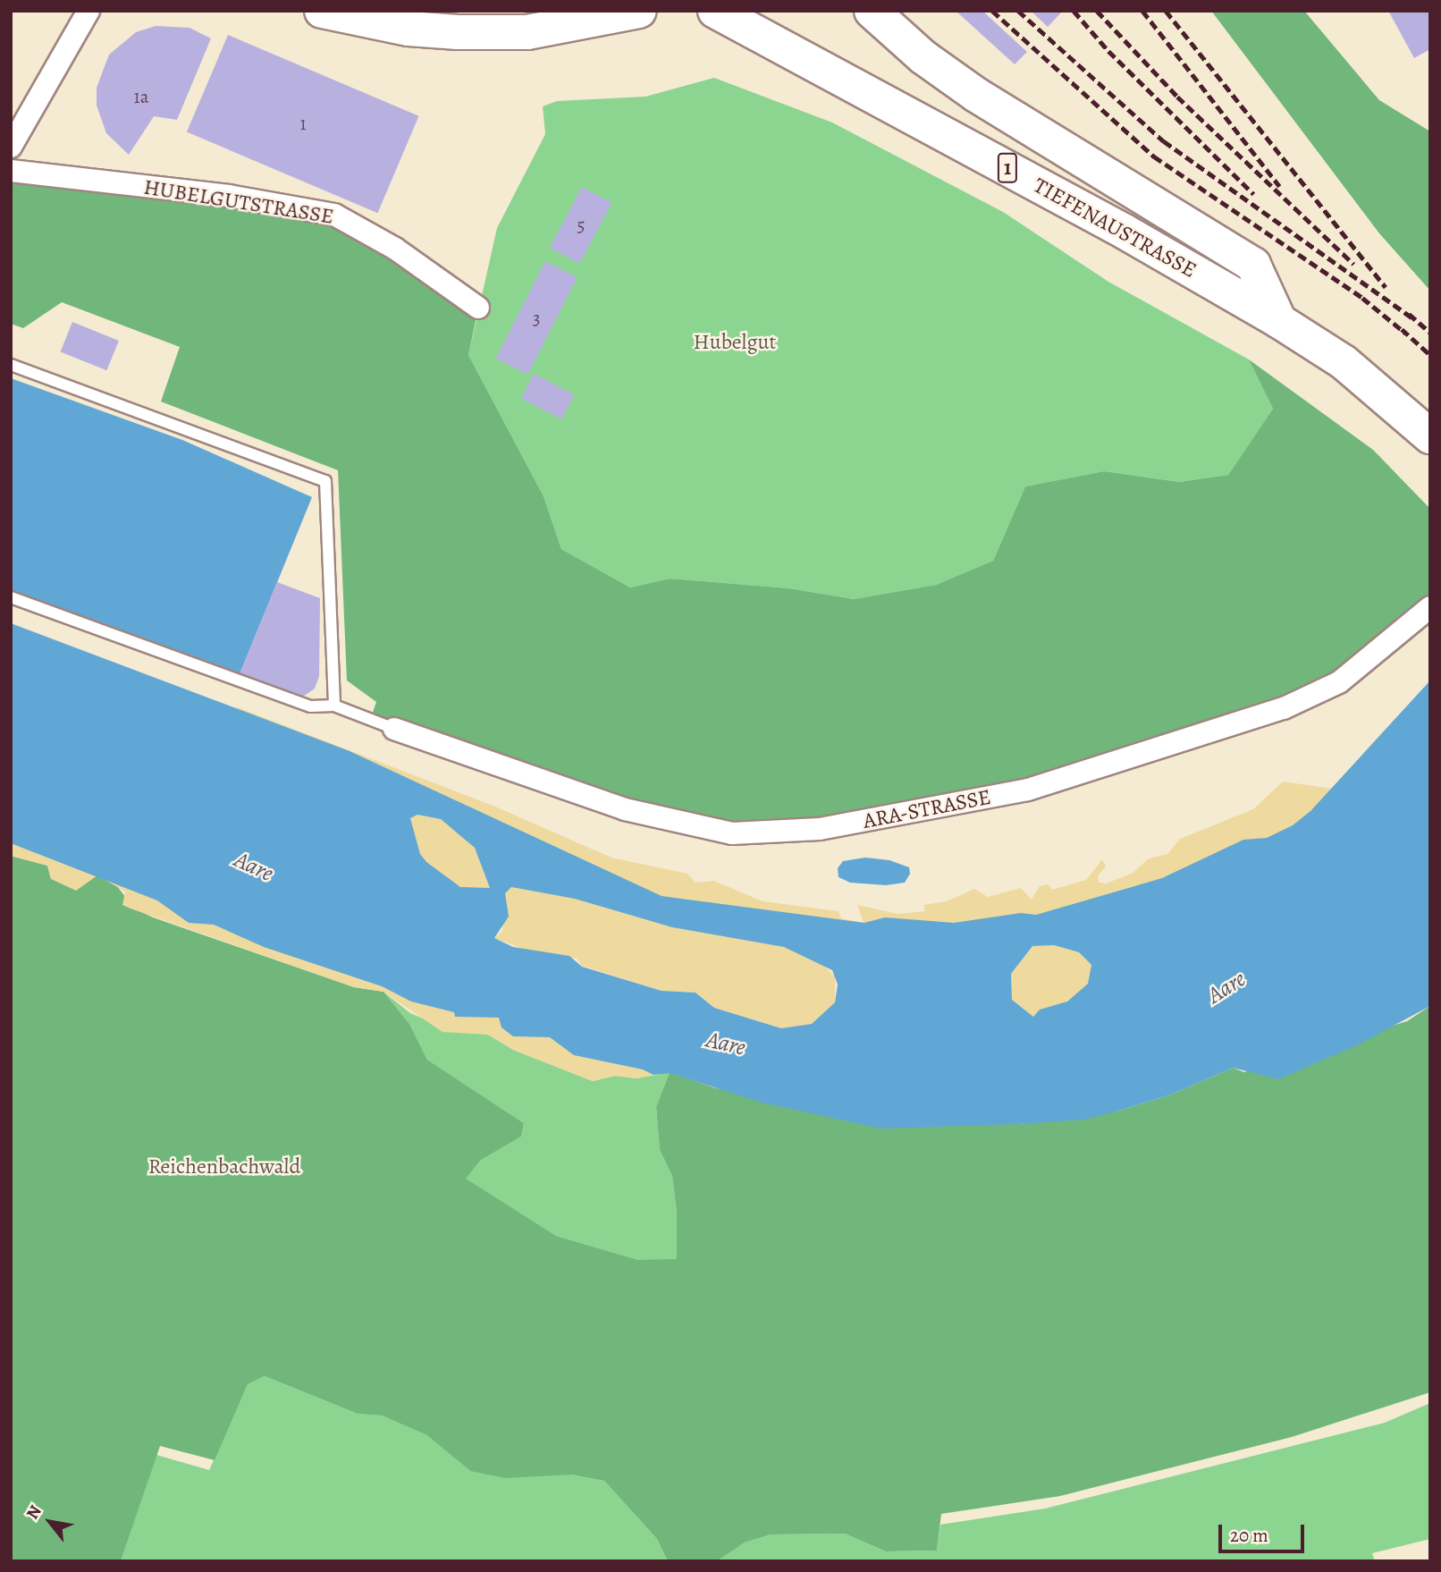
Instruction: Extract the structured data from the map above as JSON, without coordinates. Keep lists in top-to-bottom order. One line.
{"streets":{"main road":["1","TIEFENAUSTRASSE"],"street":["HUBELGUTSTRASSE","ARA-STRASSE"]},"water":["Aare"],"parks":["Hubelgut","Reichenbachwald"],"house_numbers":["1a","1","5","3"],"scale_bar":"20 m","north":"top left"}
